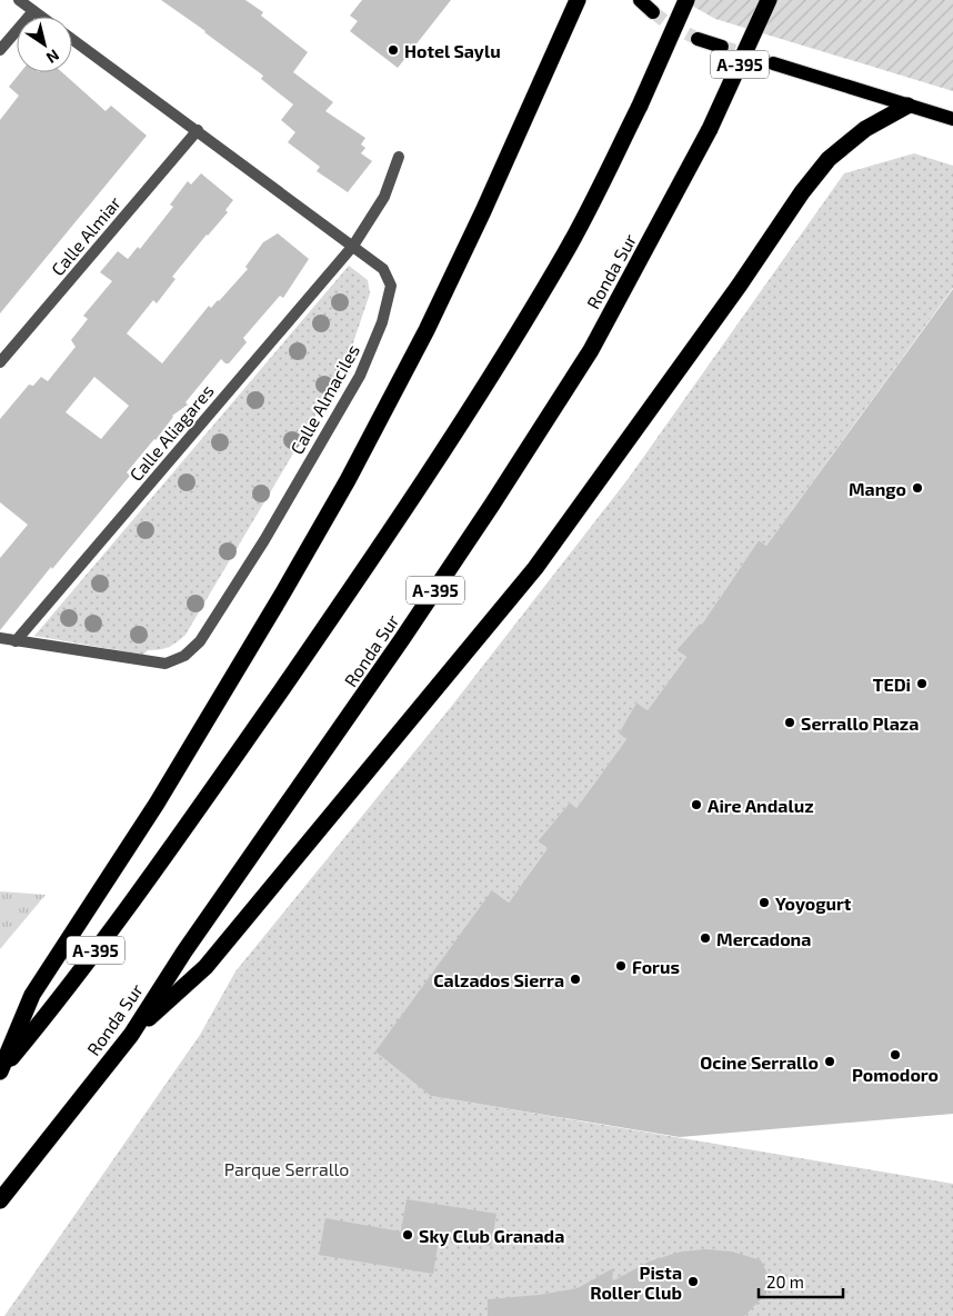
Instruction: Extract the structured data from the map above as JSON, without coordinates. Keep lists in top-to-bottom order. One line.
{"streets":{"highway":["A-395","Ronda Sur"],"street":["Calle Almiar","Calle Almaciles","Calle Aliagares"]},"crossings":[["Calle Almiar","Calle Almaciles"],["Calle Almaciles","Calle Aliagares"]],"parks":["Parque Serrallo"],"places":["Hotel Saylu","Mango","TEDi","Serrallo Plaza","Aire Andaluz","Yoyogurt","Mercadona","Forus","Calzados Sierra","Pomodoro","Ocine Serrallo","Sky Club Granada","Pista Roller Club"],"scale_bar":"20 m","north":"bottom right"}
